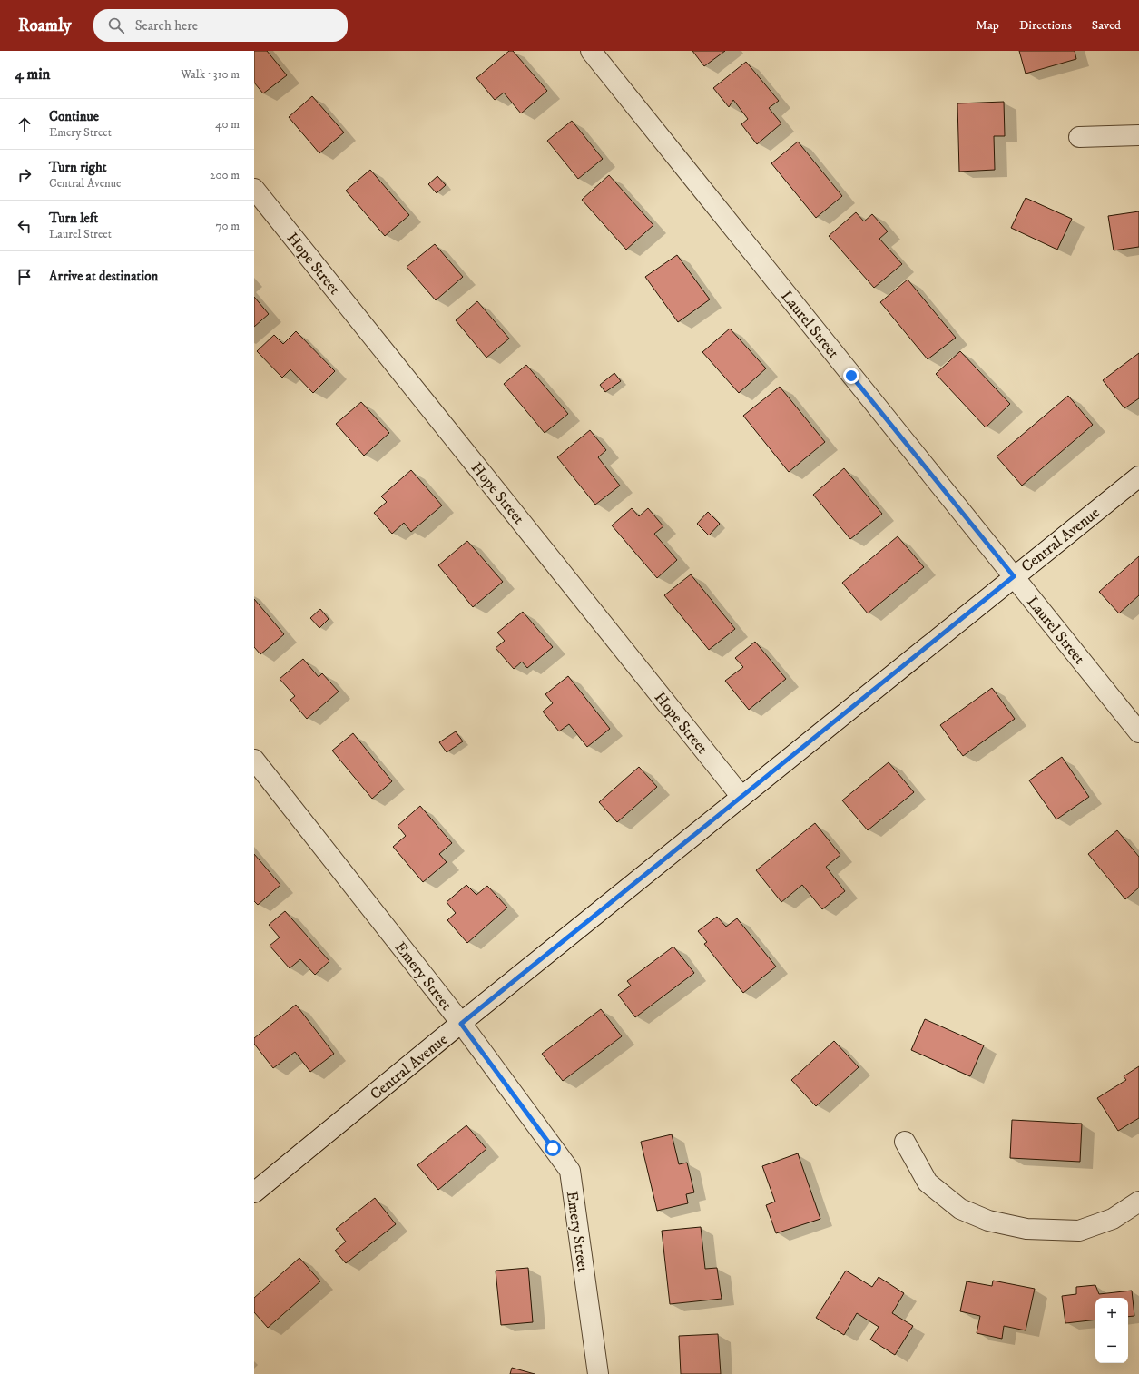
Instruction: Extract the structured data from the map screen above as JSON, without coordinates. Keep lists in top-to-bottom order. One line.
{"streets":{"street":["Hope Street","Laurel Street","Central Avenue","Emery Street"]},"crossings":[["Hope Street","Central Avenue"],["Laurel Street","Central Avenue"],["Central Avenue","Emery Street"]],"page":{"header":"Roamly","search":"Search here","nav":["Map","Directions","Saved"],"heading":["4 min","Walk · 310 m"],"list":[["Continue","Emery Street","40 m"],["Turn right","Central Avenue","200 m"],["Turn left","Laurel Street","70 m"],"Arrive at destination"],"map_buttons":["+","−"]}}
